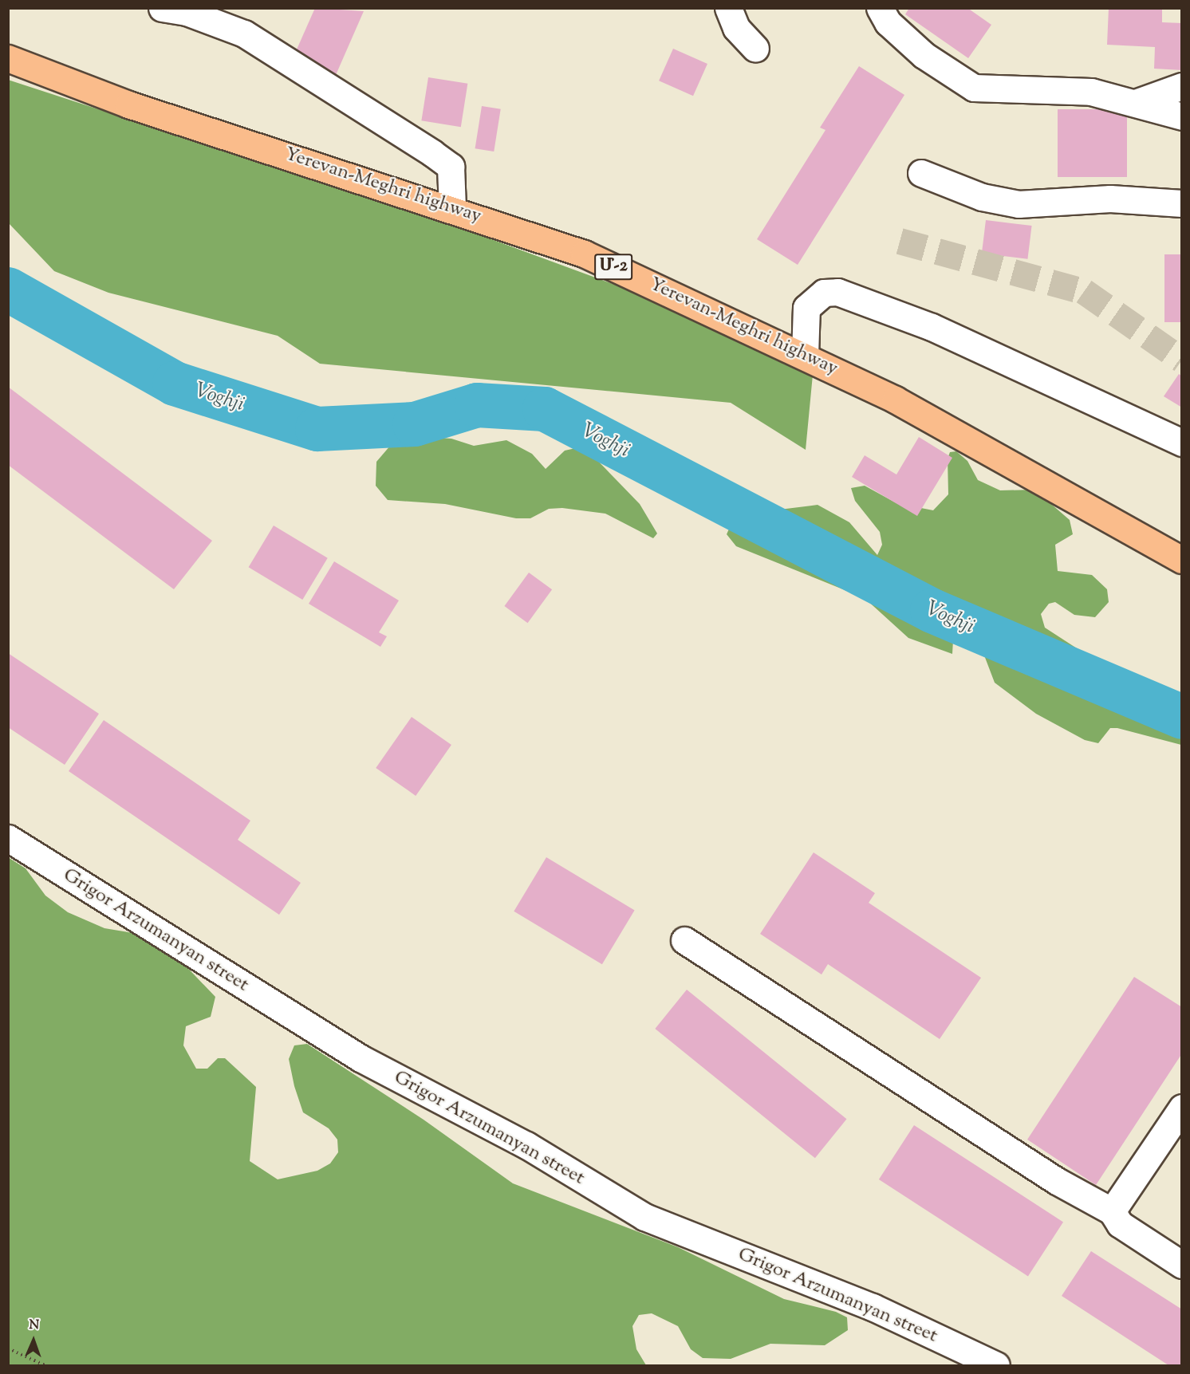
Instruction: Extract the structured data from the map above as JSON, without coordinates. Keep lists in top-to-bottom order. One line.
{"streets":{"highway":["Yerevan-Meghri highway","Մ-2"],"street":["Grigor Arzumanyan street"]},"water":["Voghji"],"north":"top"}
